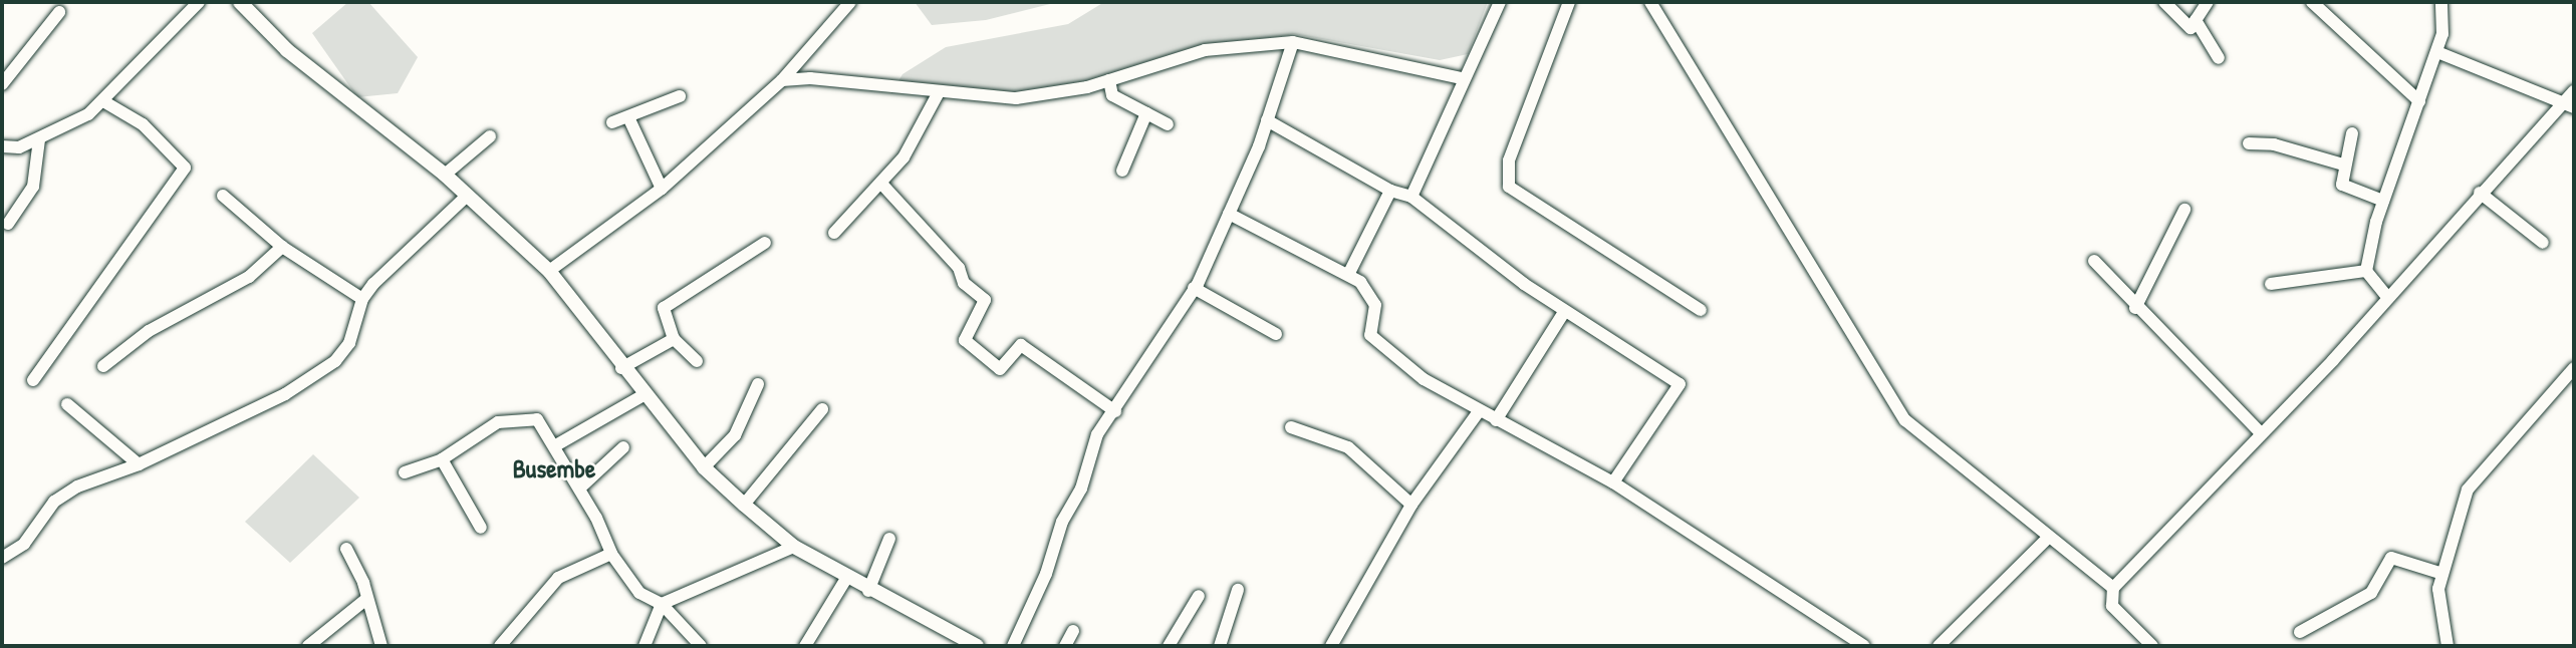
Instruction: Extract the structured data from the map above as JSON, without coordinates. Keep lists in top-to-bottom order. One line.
{"districts":["Busembe"]}
